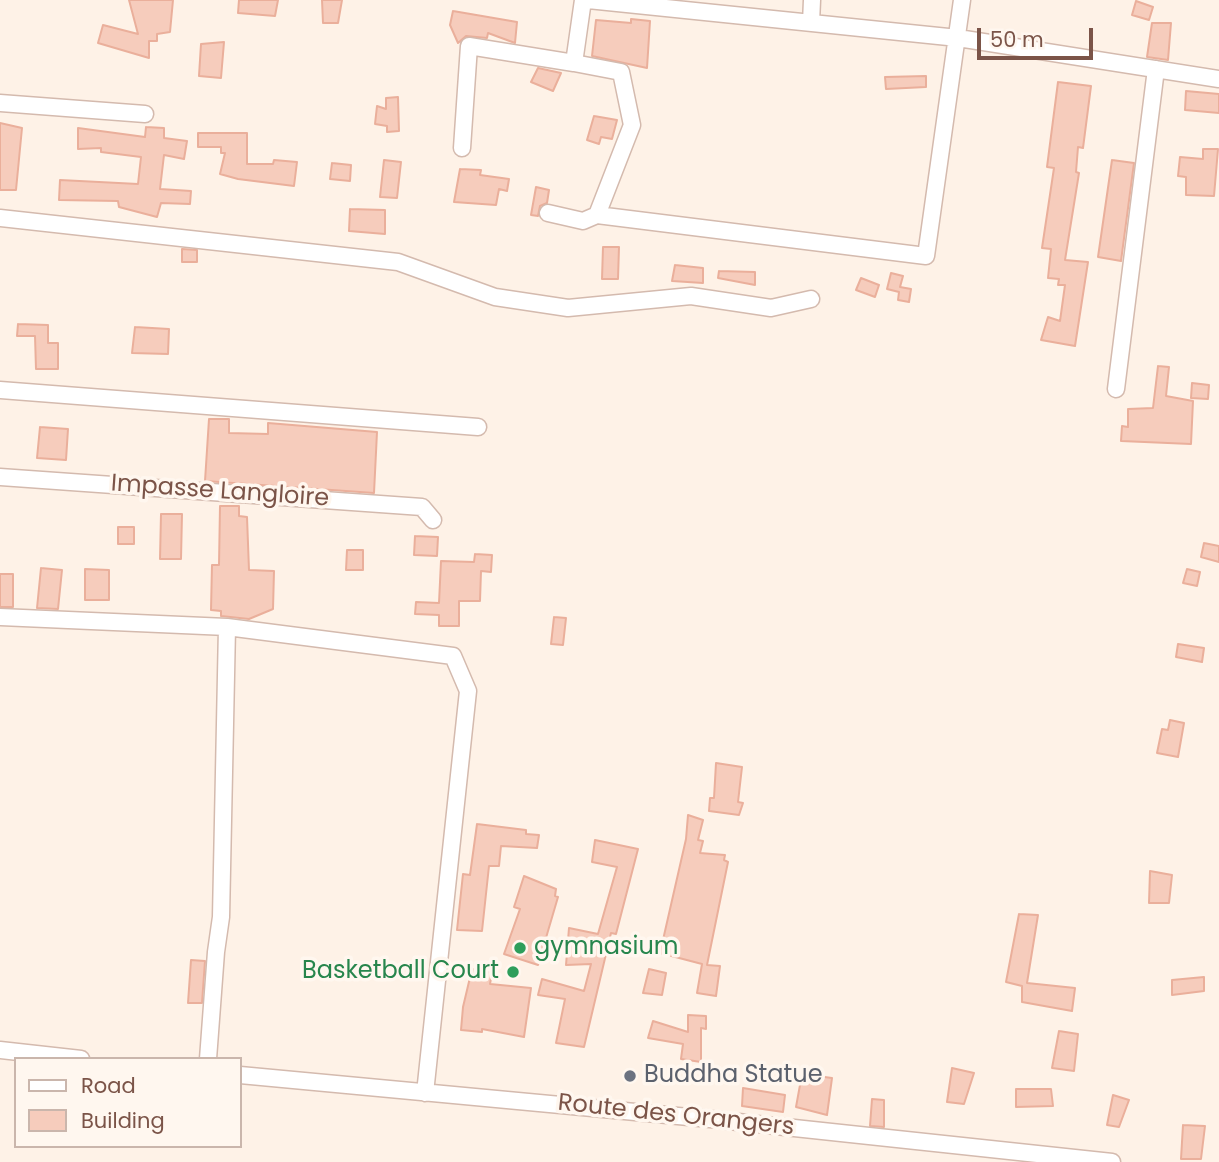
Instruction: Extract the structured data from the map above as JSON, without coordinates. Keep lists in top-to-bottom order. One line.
{"streets":{"street":["Impasse Langloire","Route des Orangers"]},"places":["gymnasium","Basketball Court","Buddha Statue"],"legend":["Road","Building"],"scale_bar":"50 m"}
